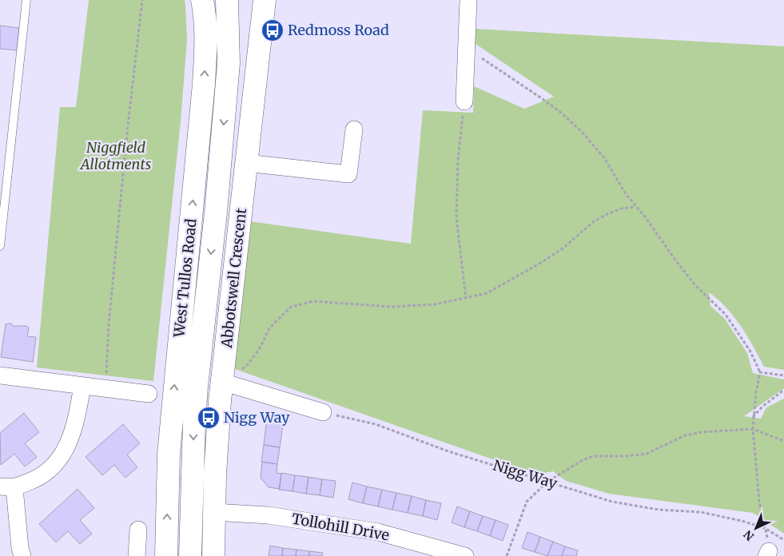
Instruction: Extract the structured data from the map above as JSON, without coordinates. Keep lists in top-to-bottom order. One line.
{"streets":{"main road":["West Tullos Road","Abbotswell Crescent"],"street":["Tollohill Drive"],"path":["Nigg Way"]},"crossings":[["Abbotswell Crescent","Tollohill Drive"]],"parks":["Niggfield Allotments"],"places":{"bus stop":["Redmoss Road","Nigg Way"]},"north":"bottom left"}
